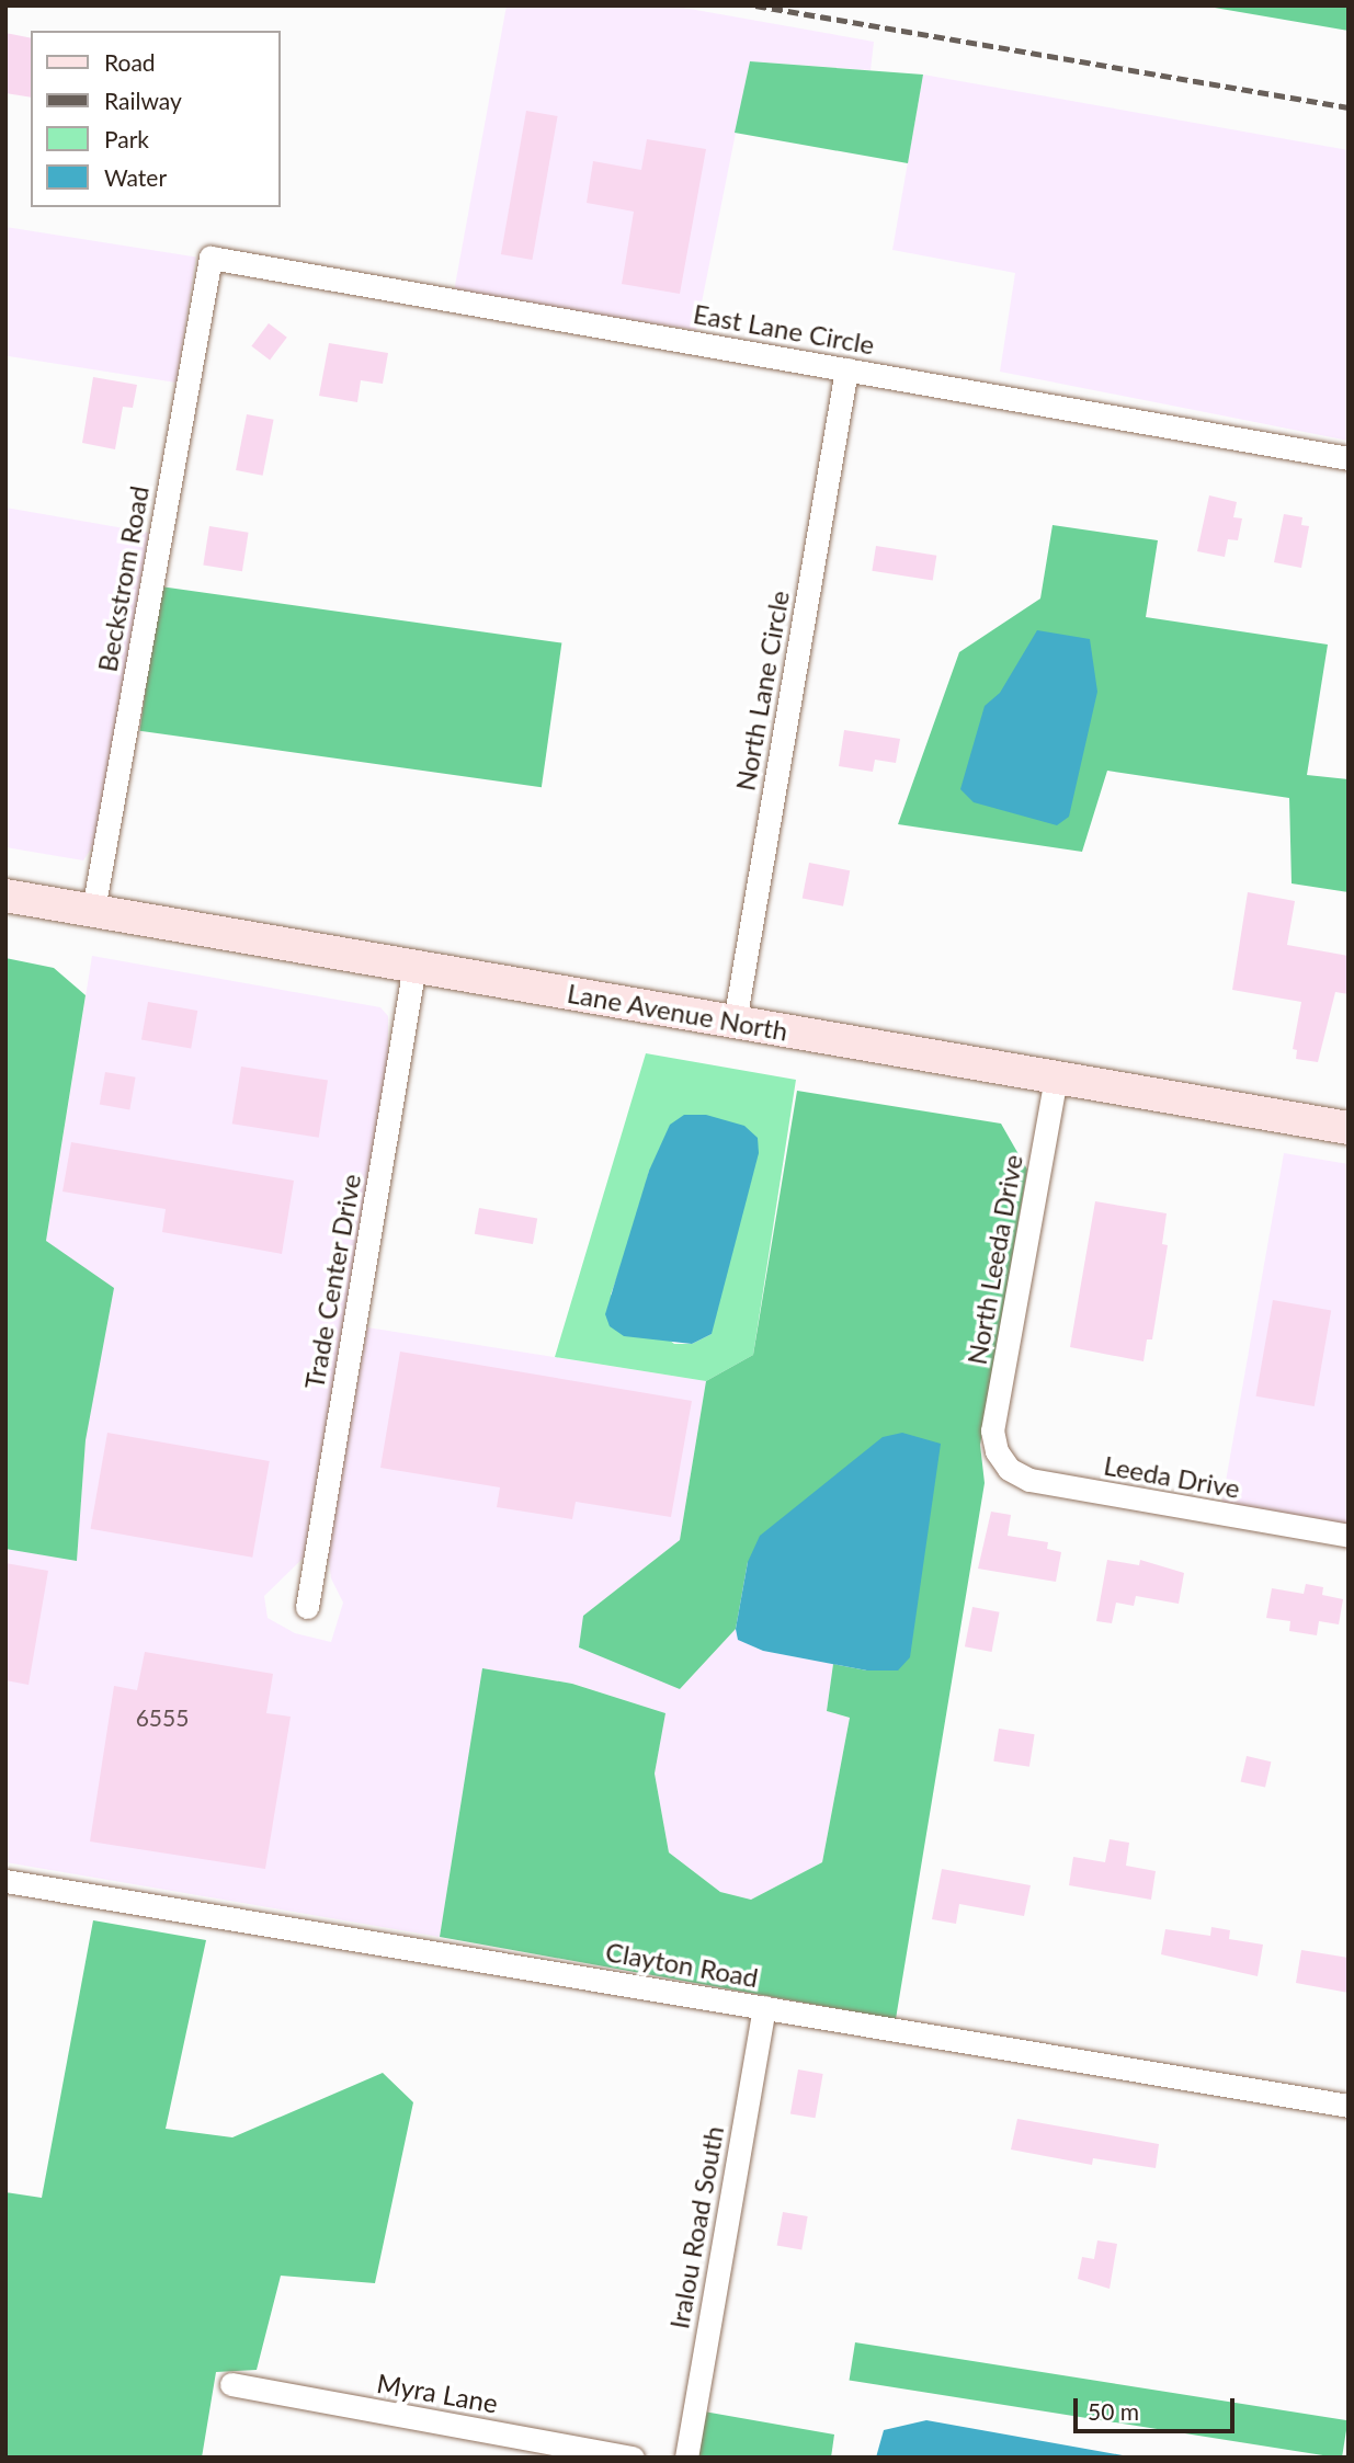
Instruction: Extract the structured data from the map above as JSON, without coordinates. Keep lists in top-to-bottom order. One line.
{"streets":{"main road":["Lane Avenue North"],"street":["East Lane Circle","Beckstrom Road","North Lane Circle","North Leeda Drive","Trade Center Drive","Leeda Drive","Clayton Road","Iralou Road South","Myra Lane"]},"crossings":[["East Lane Circle","Beckstrom Road"],["East Lane Circle","North Lane Circle"],["Beckstrom Road","Lane Avenue North"],["North Lane Circle","Lane Avenue North"],["Lane Avenue North","North Leeda Drive"],["Lane Avenue North","Trade Center Drive"],["North Leeda Drive","Leeda Drive"],["Clayton Road","Iralou Road South"]],"house_numbers":["6555"],"legend":["Road","Railway","Park","Water"],"scale_bar":"50 m"}
